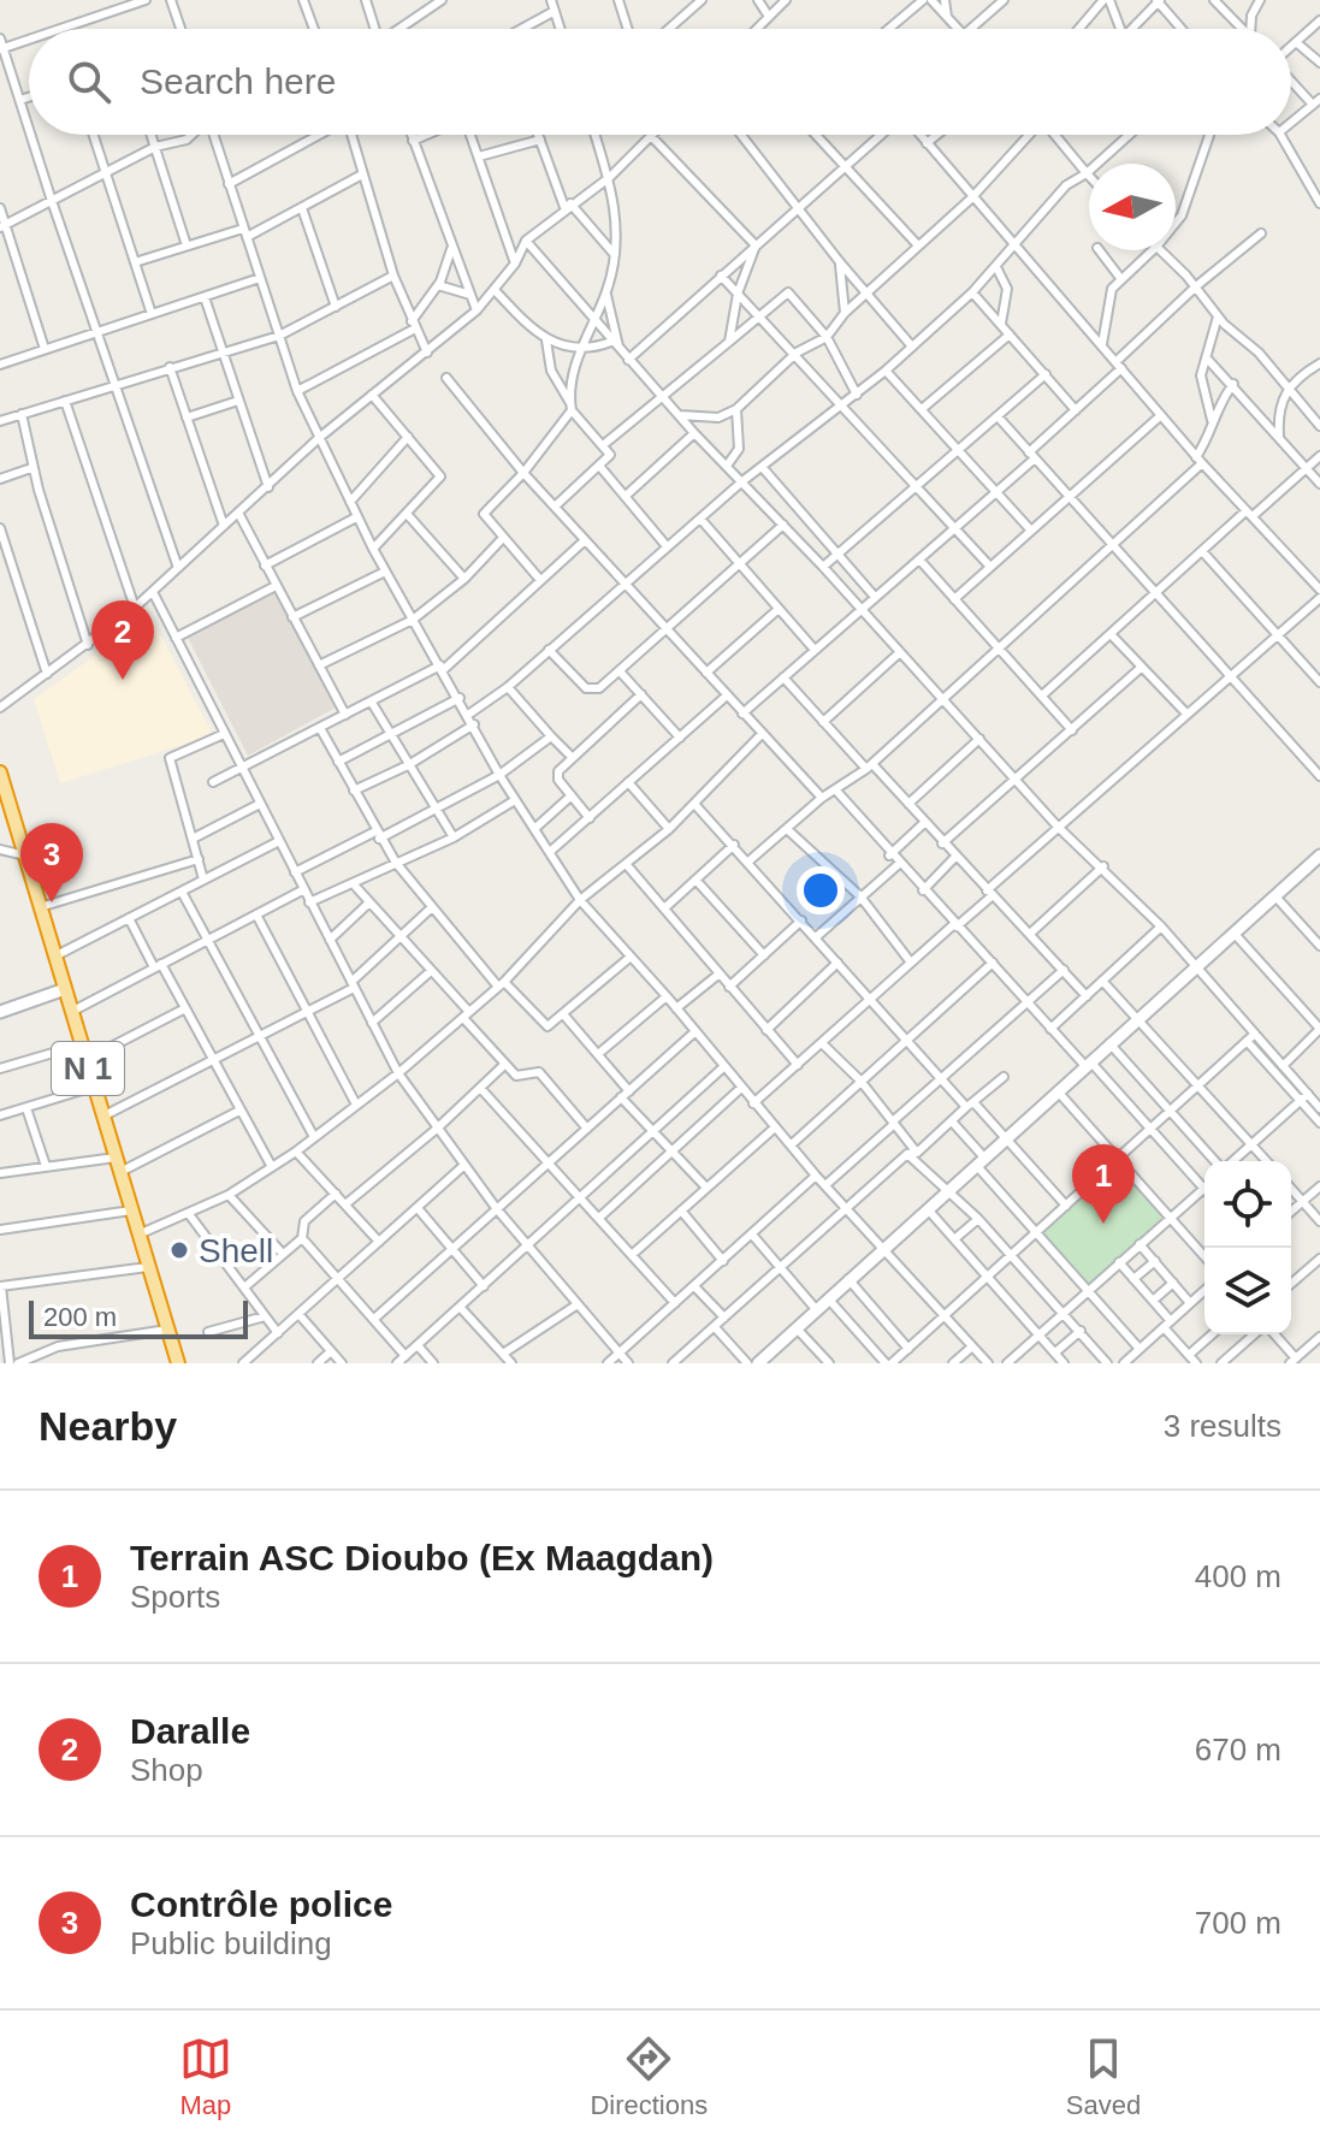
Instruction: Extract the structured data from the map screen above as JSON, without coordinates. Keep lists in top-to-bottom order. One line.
{"streets":{"highway":["N 1"]},"places":["Shell"],"scale_bar":"200 m","north":"left","page":{"search":"Search here","pins":["2","3","1"],"scale":"200 m","heading":["Nearby","3 results"],"list":[{"mark":"1","name":"Terrain ASC Dioubo (Ex Maagdan)","note":"Sports","value":"400 m"},{"mark":"2","name":"Daralle","note":"Shop","value":"670 m"},{"mark":"3","name":"Contrôle police","note":"Public building","value":"700 m"}],"nav":["Map","Directions","Saved"]}}
